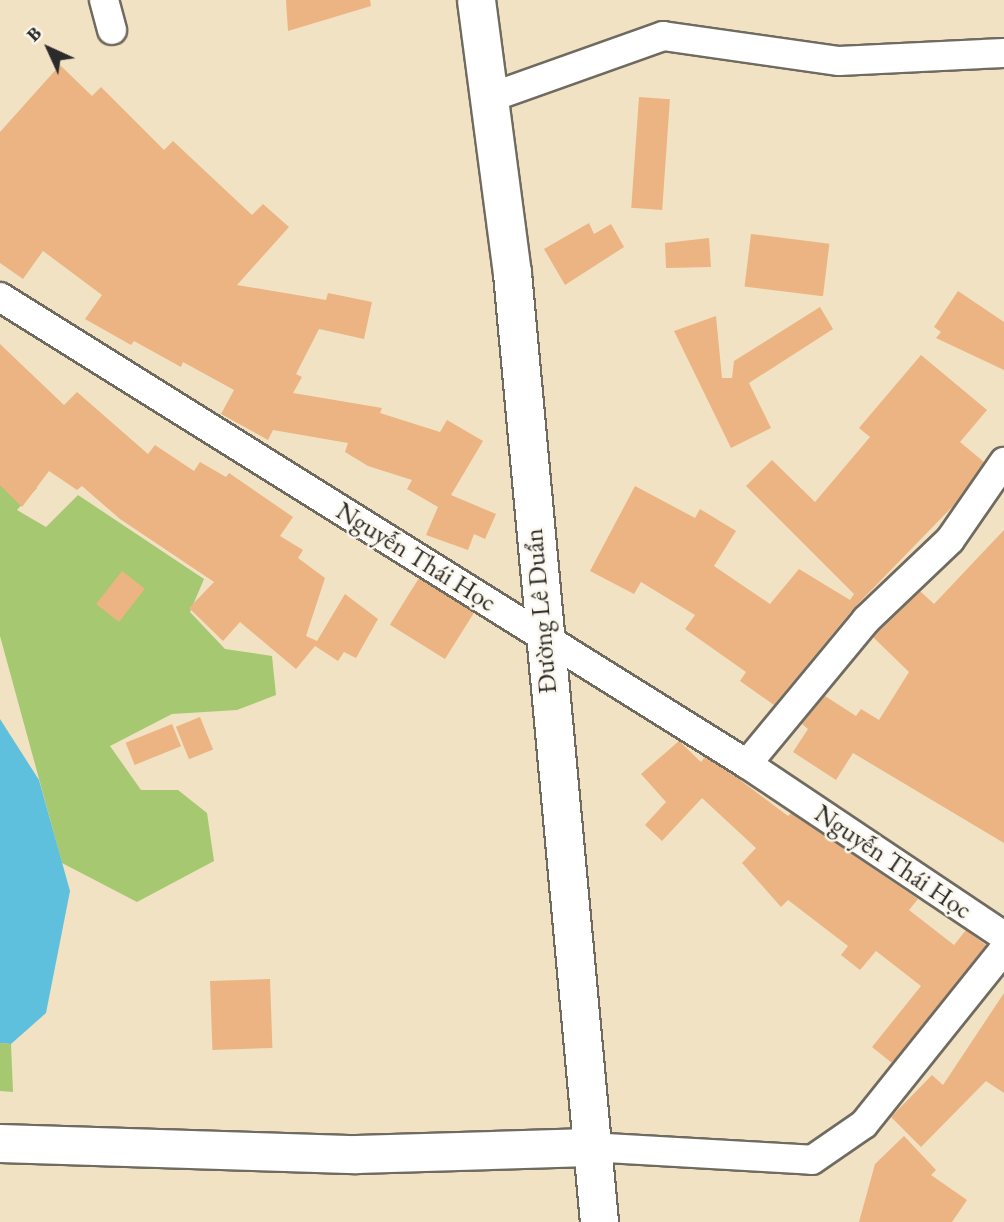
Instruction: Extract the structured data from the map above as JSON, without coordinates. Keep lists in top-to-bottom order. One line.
{"streets":{"street":["Nguyễn Thái Học","Đường Lê Duẩn"]},"crossings":[["Nguyễn Thái Học","Đường Lê Duẩn"]],"north":"top left"}
